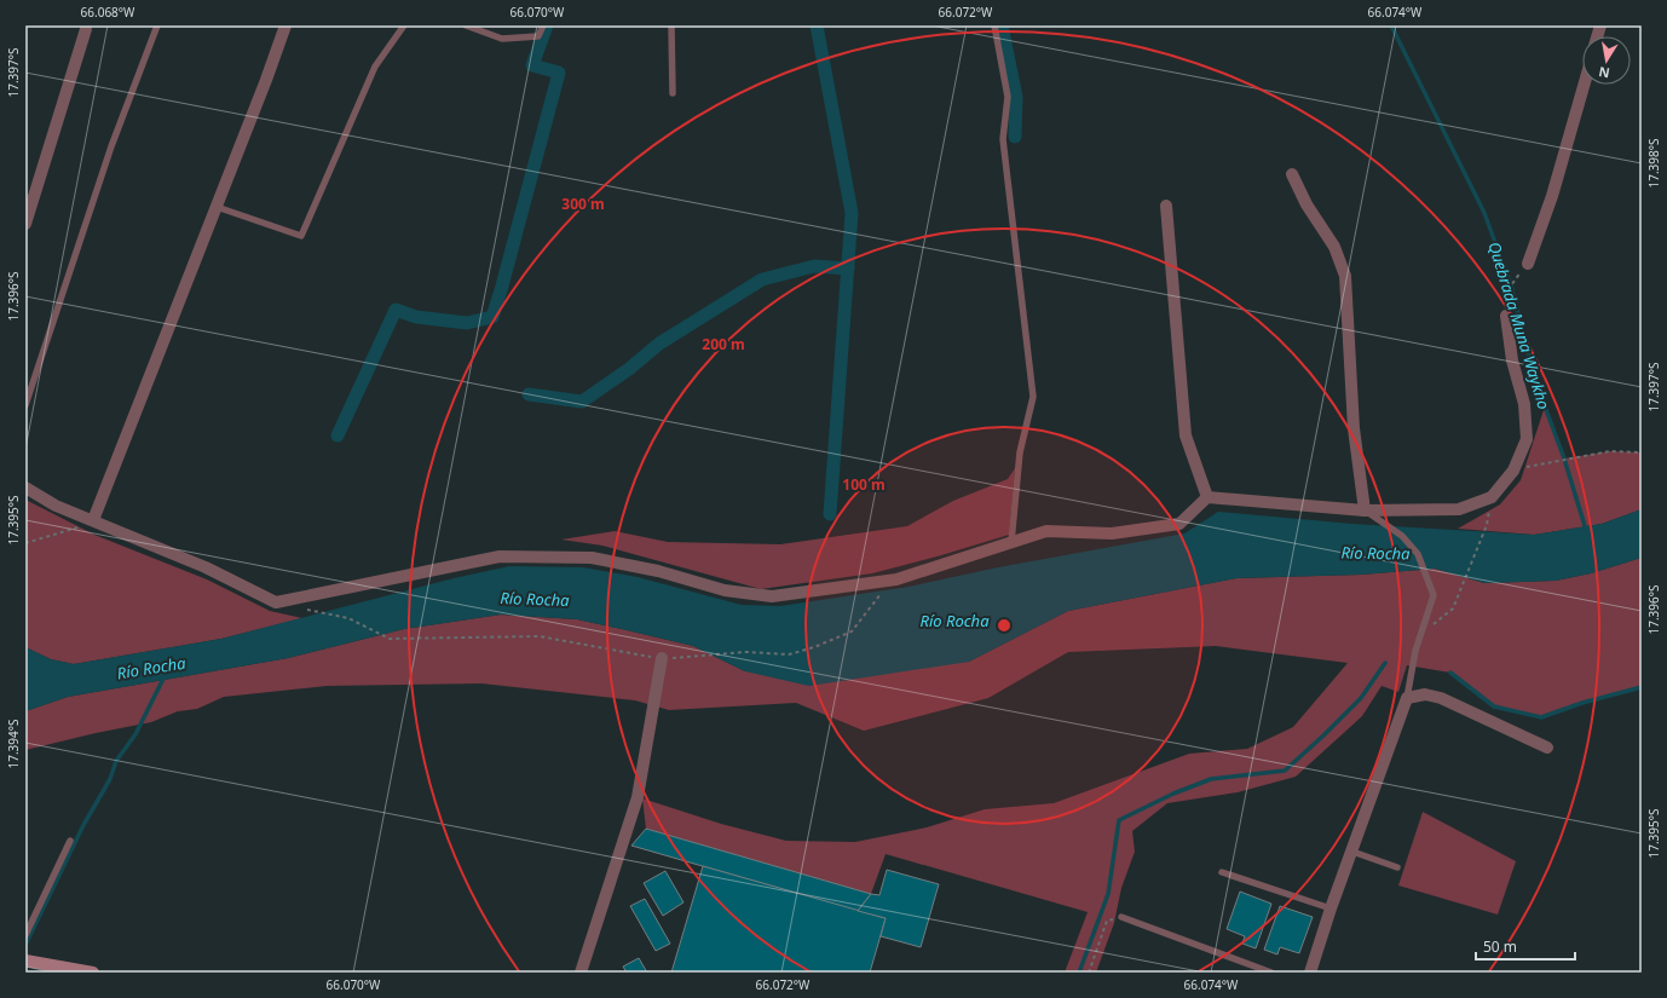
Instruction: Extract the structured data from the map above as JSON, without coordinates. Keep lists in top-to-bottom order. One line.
{"water":["Quebrada Muna Waykho","Río Rocha"],"scale_bar":"50 m","north":"bottom","coordinates":["66.068°W","66.070°W","66.072°W","66.074°W","17.397°S","17.398°S","17.396°S","17.395°S","17.394°S"],"rings":["300 m","200 m","100 m"]}
